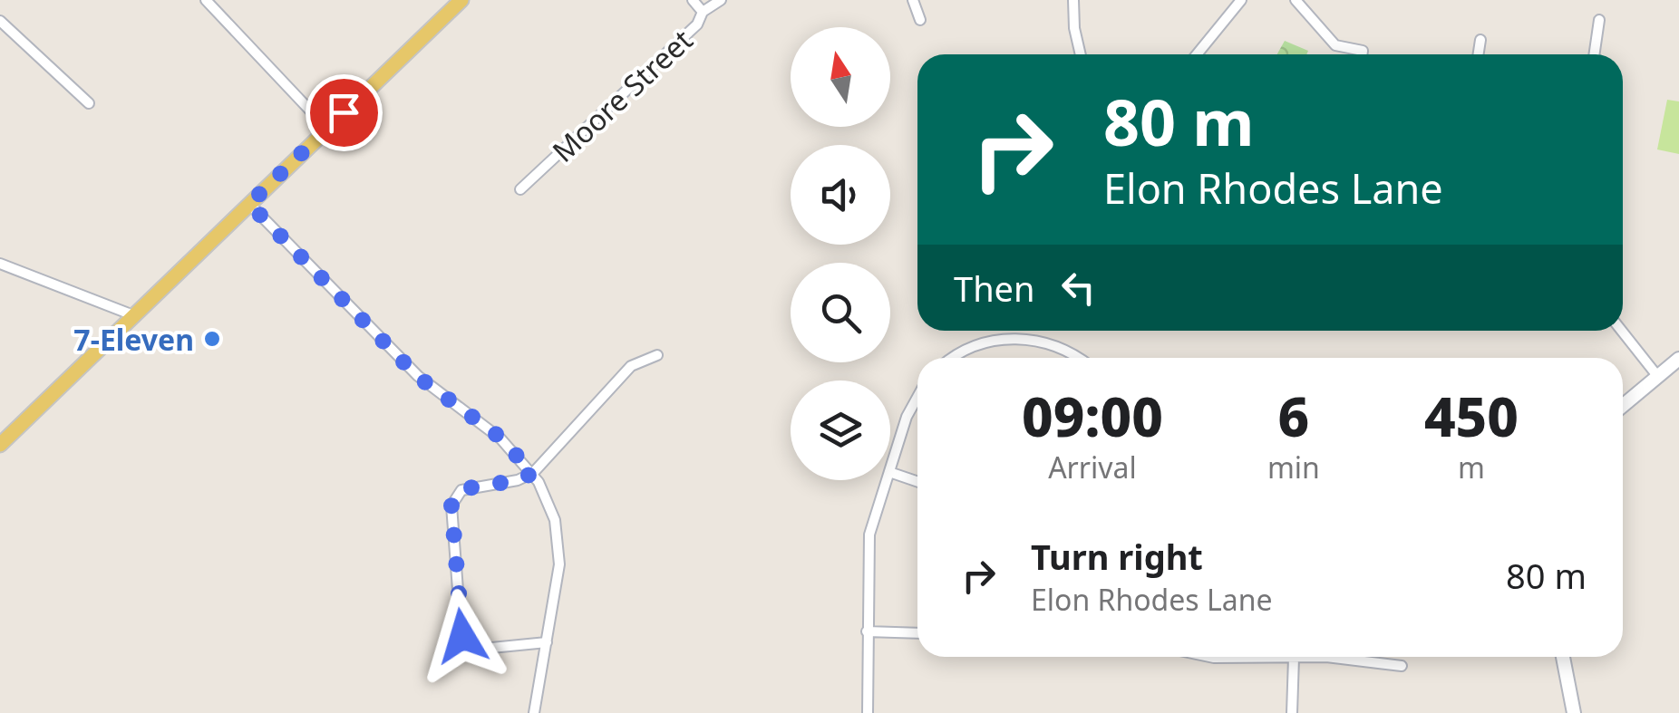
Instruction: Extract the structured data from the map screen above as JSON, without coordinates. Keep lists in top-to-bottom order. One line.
{"streets":{"street":["Moore Street"]},"places":["7-Eleven"],"north":"top","page":{"turn":["80 m","Elon Rhodes Lane"],"then":"Then","eta":["09:00","Arrival","6","min","450","m"],"list":[{"name":"Turn right","note":"Elon Rhodes Lane","value":"80 m"}]}}
